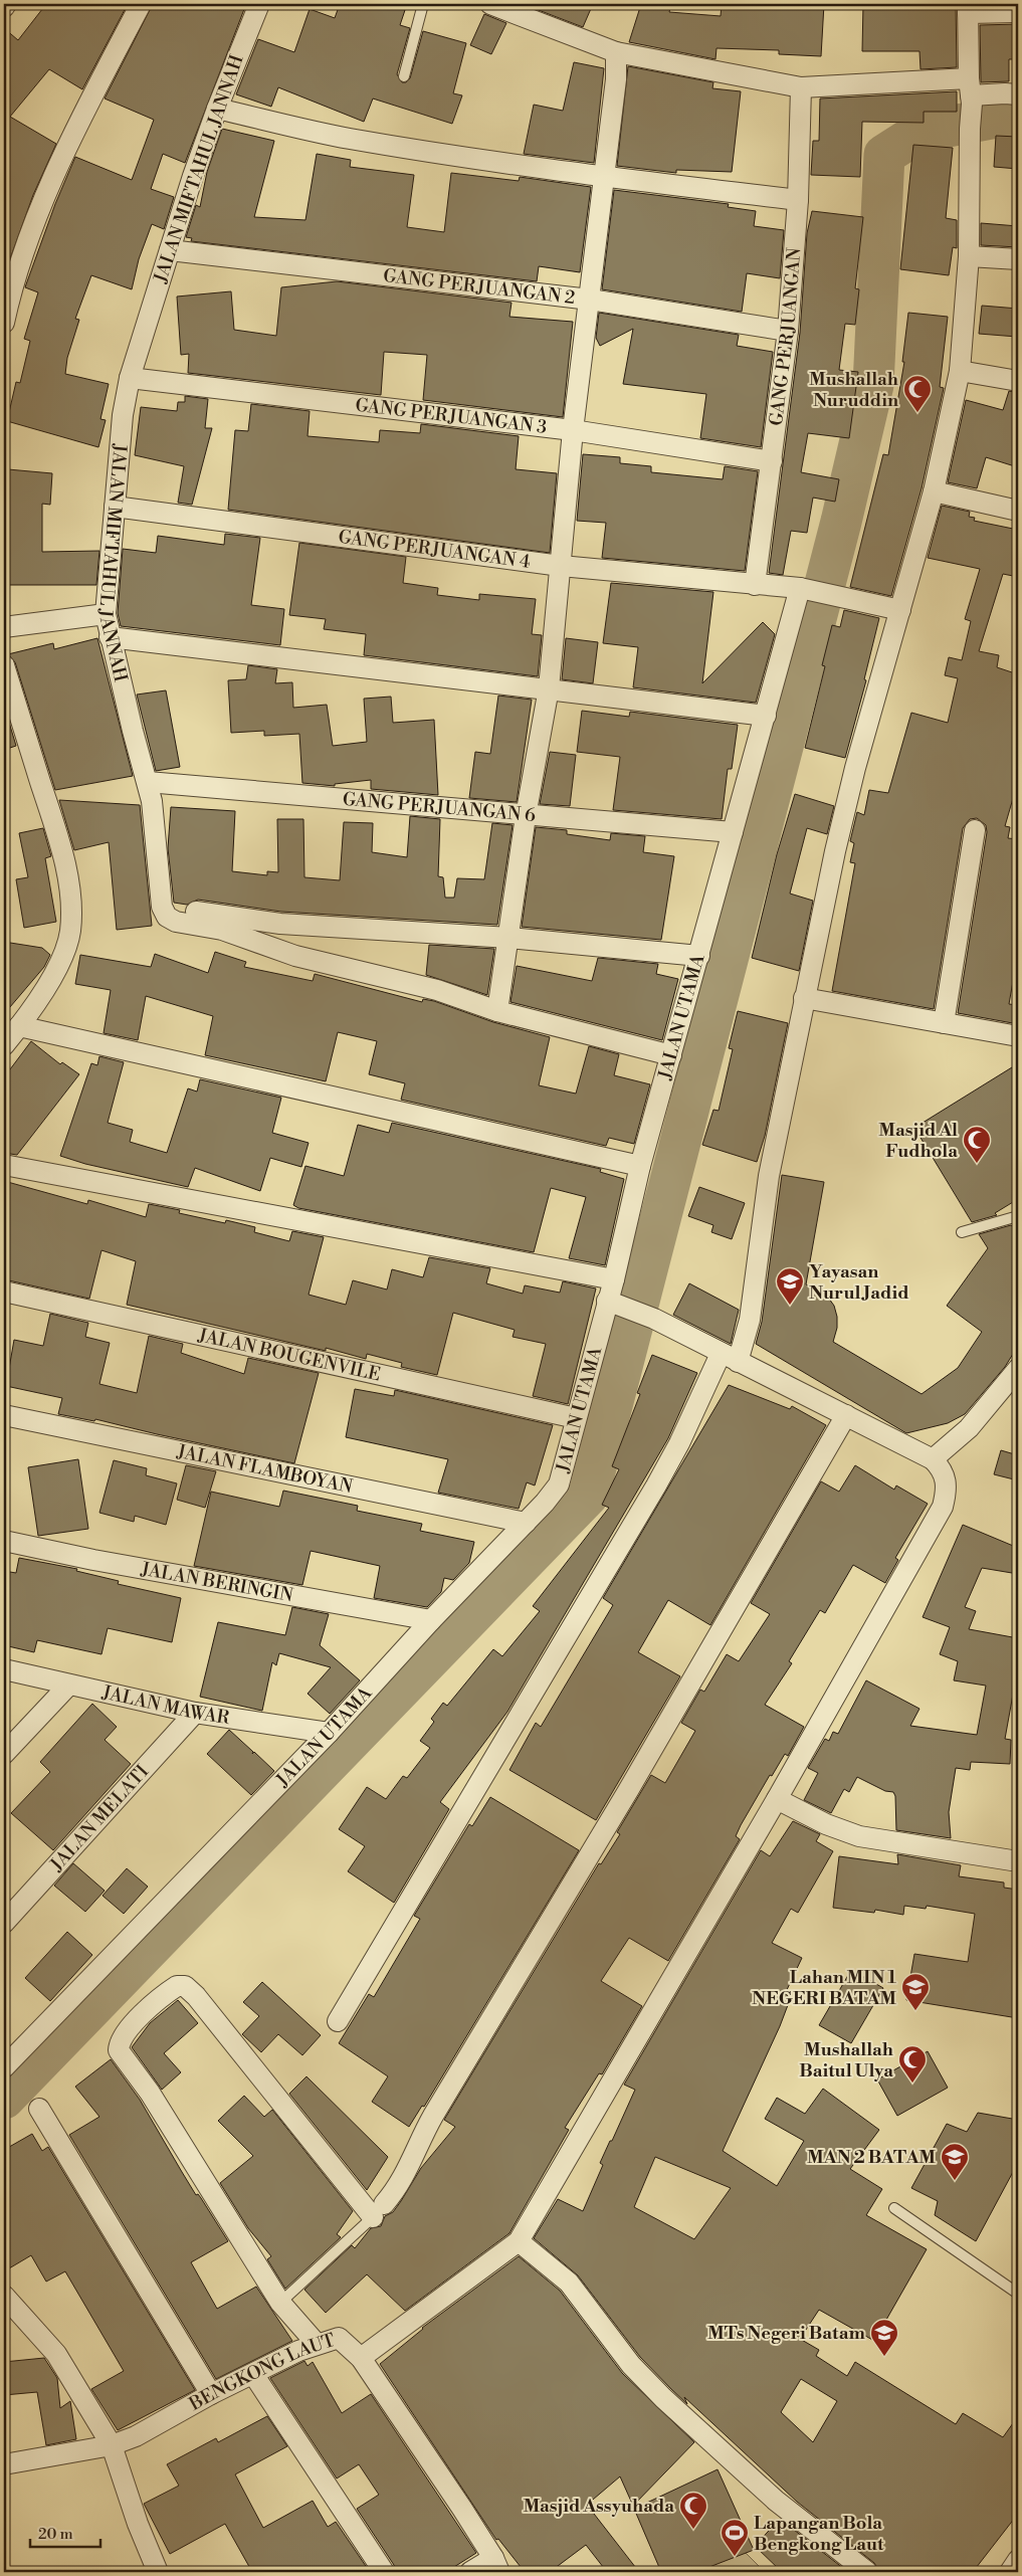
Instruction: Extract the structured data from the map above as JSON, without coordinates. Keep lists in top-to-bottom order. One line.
{"streets":{"street":["JALAN MIFTAHUL JANNAH","GANG PERJUANGAN 2","GANG PERJUANGAN","GANG PERJUANGAN 3","GANG PERJUANGAN 4","GANG PERJUANGAN 6","JALAN UTAMA","JALAN BOUGENVILE","JALAN FLAMBOYAN","JALAN BERINGIN","JALAN MAWAR","JALAN MELATI","BENGKONG LAUT"]},"crossings":[["JALAN MIFTAHUL JANNAH","GANG PERJUANGAN 2"],["JALAN MIFTAHUL JANNAH","GANG PERJUANGAN 3"],["JALAN MIFTAHUL JANNAH","GANG PERJUANGAN 4"],["JALAN MIFTAHUL JANNAH","GANG PERJUANGAN 6"],["GANG PERJUANGAN 2","GANG PERJUANGAN"],["GANG PERJUANGAN","GANG PERJUANGAN 3"],["GANG PERJUANGAN","GANG PERJUANGAN 4"],["GANG PERJUANGAN 4","JALAN UTAMA"],["GANG PERJUANGAN 6","JALAN UTAMA"],["JALAN UTAMA","JALAN BOUGENVILE"],["JALAN UTAMA","JALAN FLAMBOYAN"],["JALAN UTAMA","JALAN BERINGIN"],["JALAN UTAMA","JALAN MAWAR"],["JALAN MAWAR","JALAN MELATI"]],"places":{"mosque":["Mushallah Nuruddin","Masjid Al Fudhola","Mushallah Baitul Ulya","Masjid Assyuhada"],"school or university":["Yayasan Nurul Jadid","Lahan MIN 1 NEGERI BATAM","MAN 2 BATAM","MTs Negeri Batam"],"sports":["Lapangan Bola Bengkong Laut"]},"scale_bar":"20 m"}
